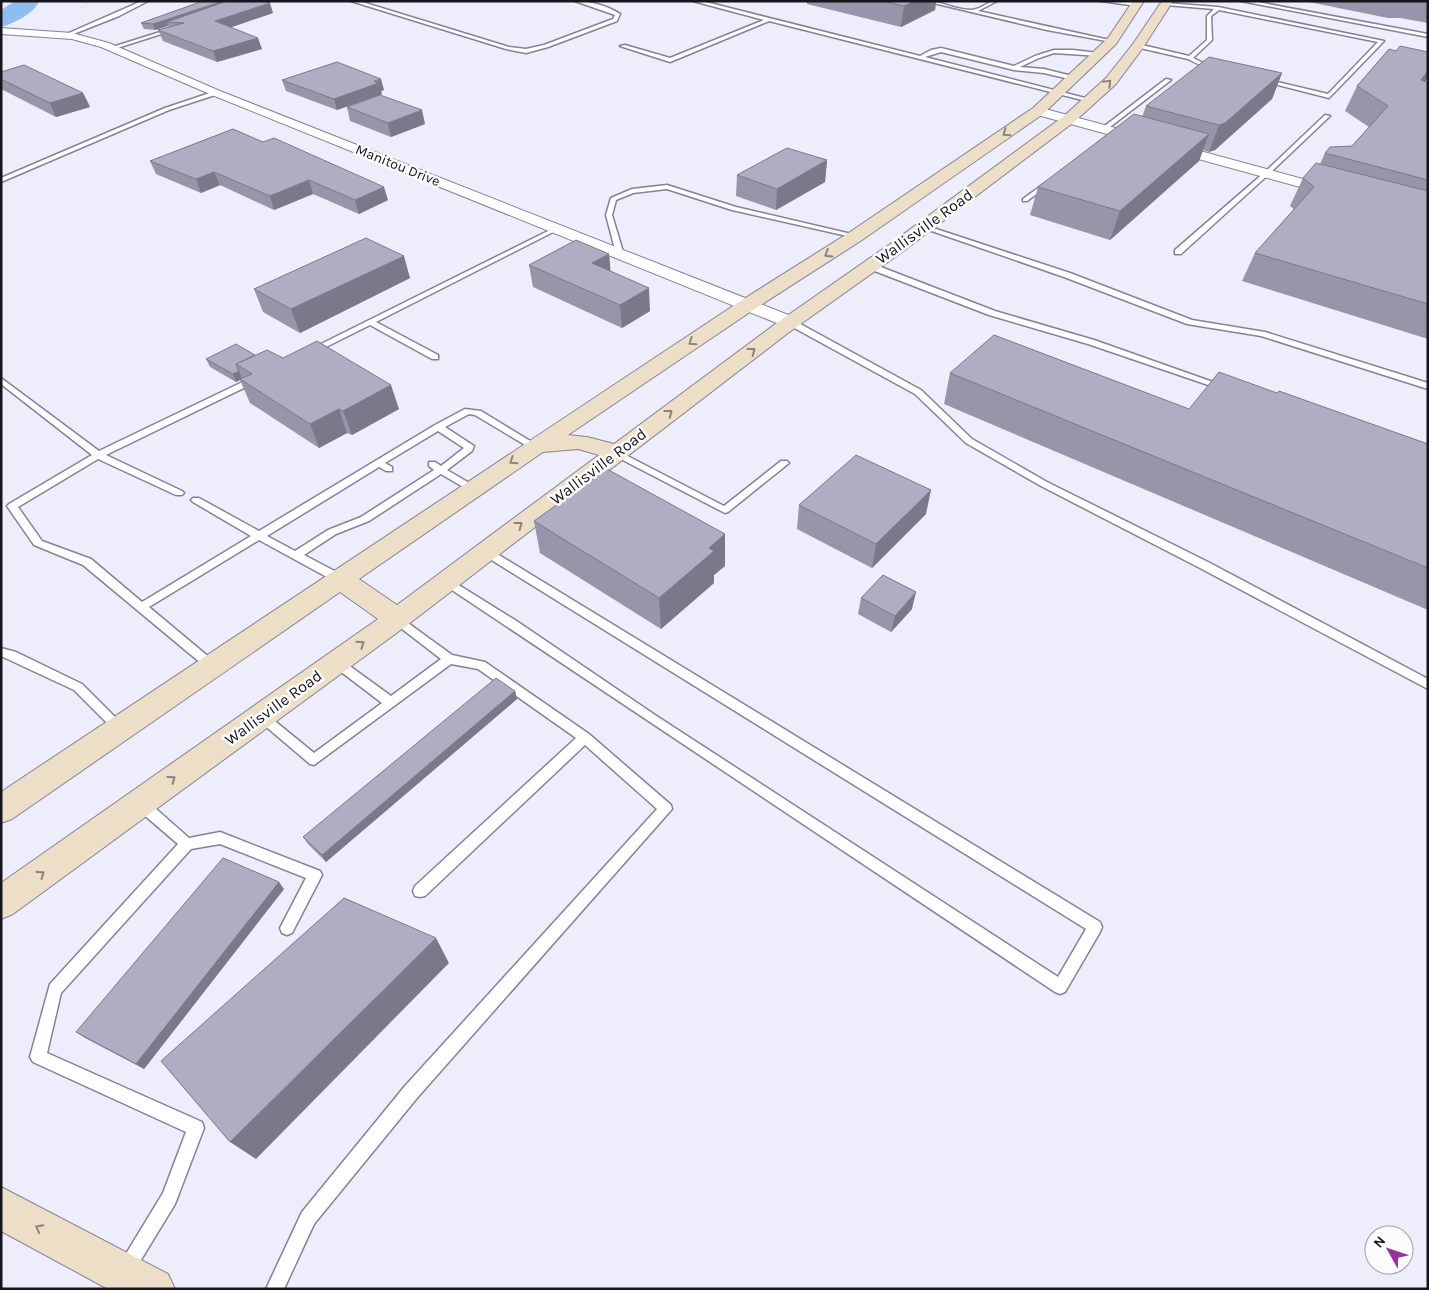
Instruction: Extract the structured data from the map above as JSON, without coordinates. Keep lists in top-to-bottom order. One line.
{"streets":{"main road":["Wallisville Road"],"street":["Manitou Drive"]},"crossings":[["Manitou Drive","Wallisville Road"]],"north":"top left"}
